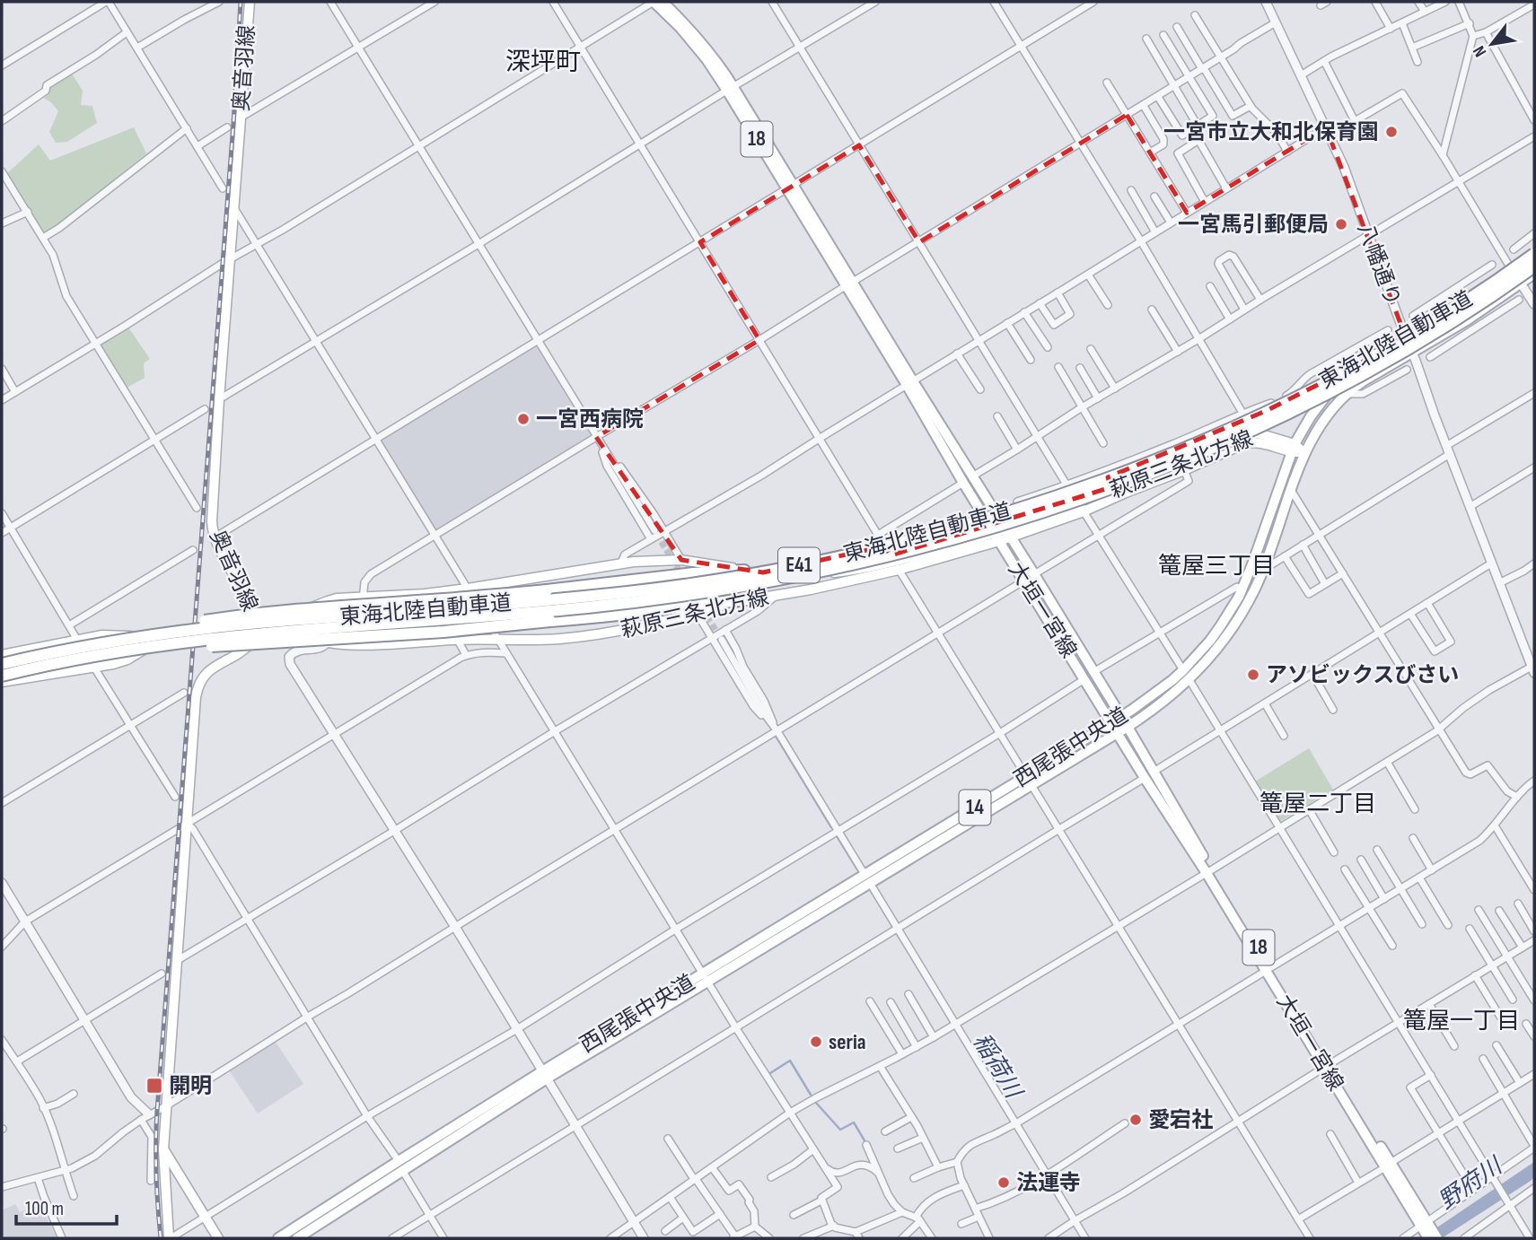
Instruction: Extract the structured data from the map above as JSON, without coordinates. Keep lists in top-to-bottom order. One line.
{"streets":{"highway":["東海北陸自動車道","E41"],"main road":["奥音羽線","18","萩原三条北方線","大垣一宮線","西尾張中央道","14"],"street":["八幡通り"]},"crossings":[["奥音羽線","萩原三条北方線"],["18","大垣一宮線"],["八幡通り","西尾張中央道"],["萩原三条北方線","大垣一宮線"],["萩原三条北方線","西尾張中央道"],["大垣一宮線","西尾張中央道"]],"districts":["深坪町","篭屋三丁目","篭屋二丁目","篭屋一丁目"],"water":["稲荷川","野府川"],"places":{"other":["一宮市立大和北保育園","一宮馬引郵便局","一宮西病院","アソビックスびさい","seria","愛宕社","法運寺"],"transit":["開明"]},"scale_bar":"100 m","north":"bottom left"}
